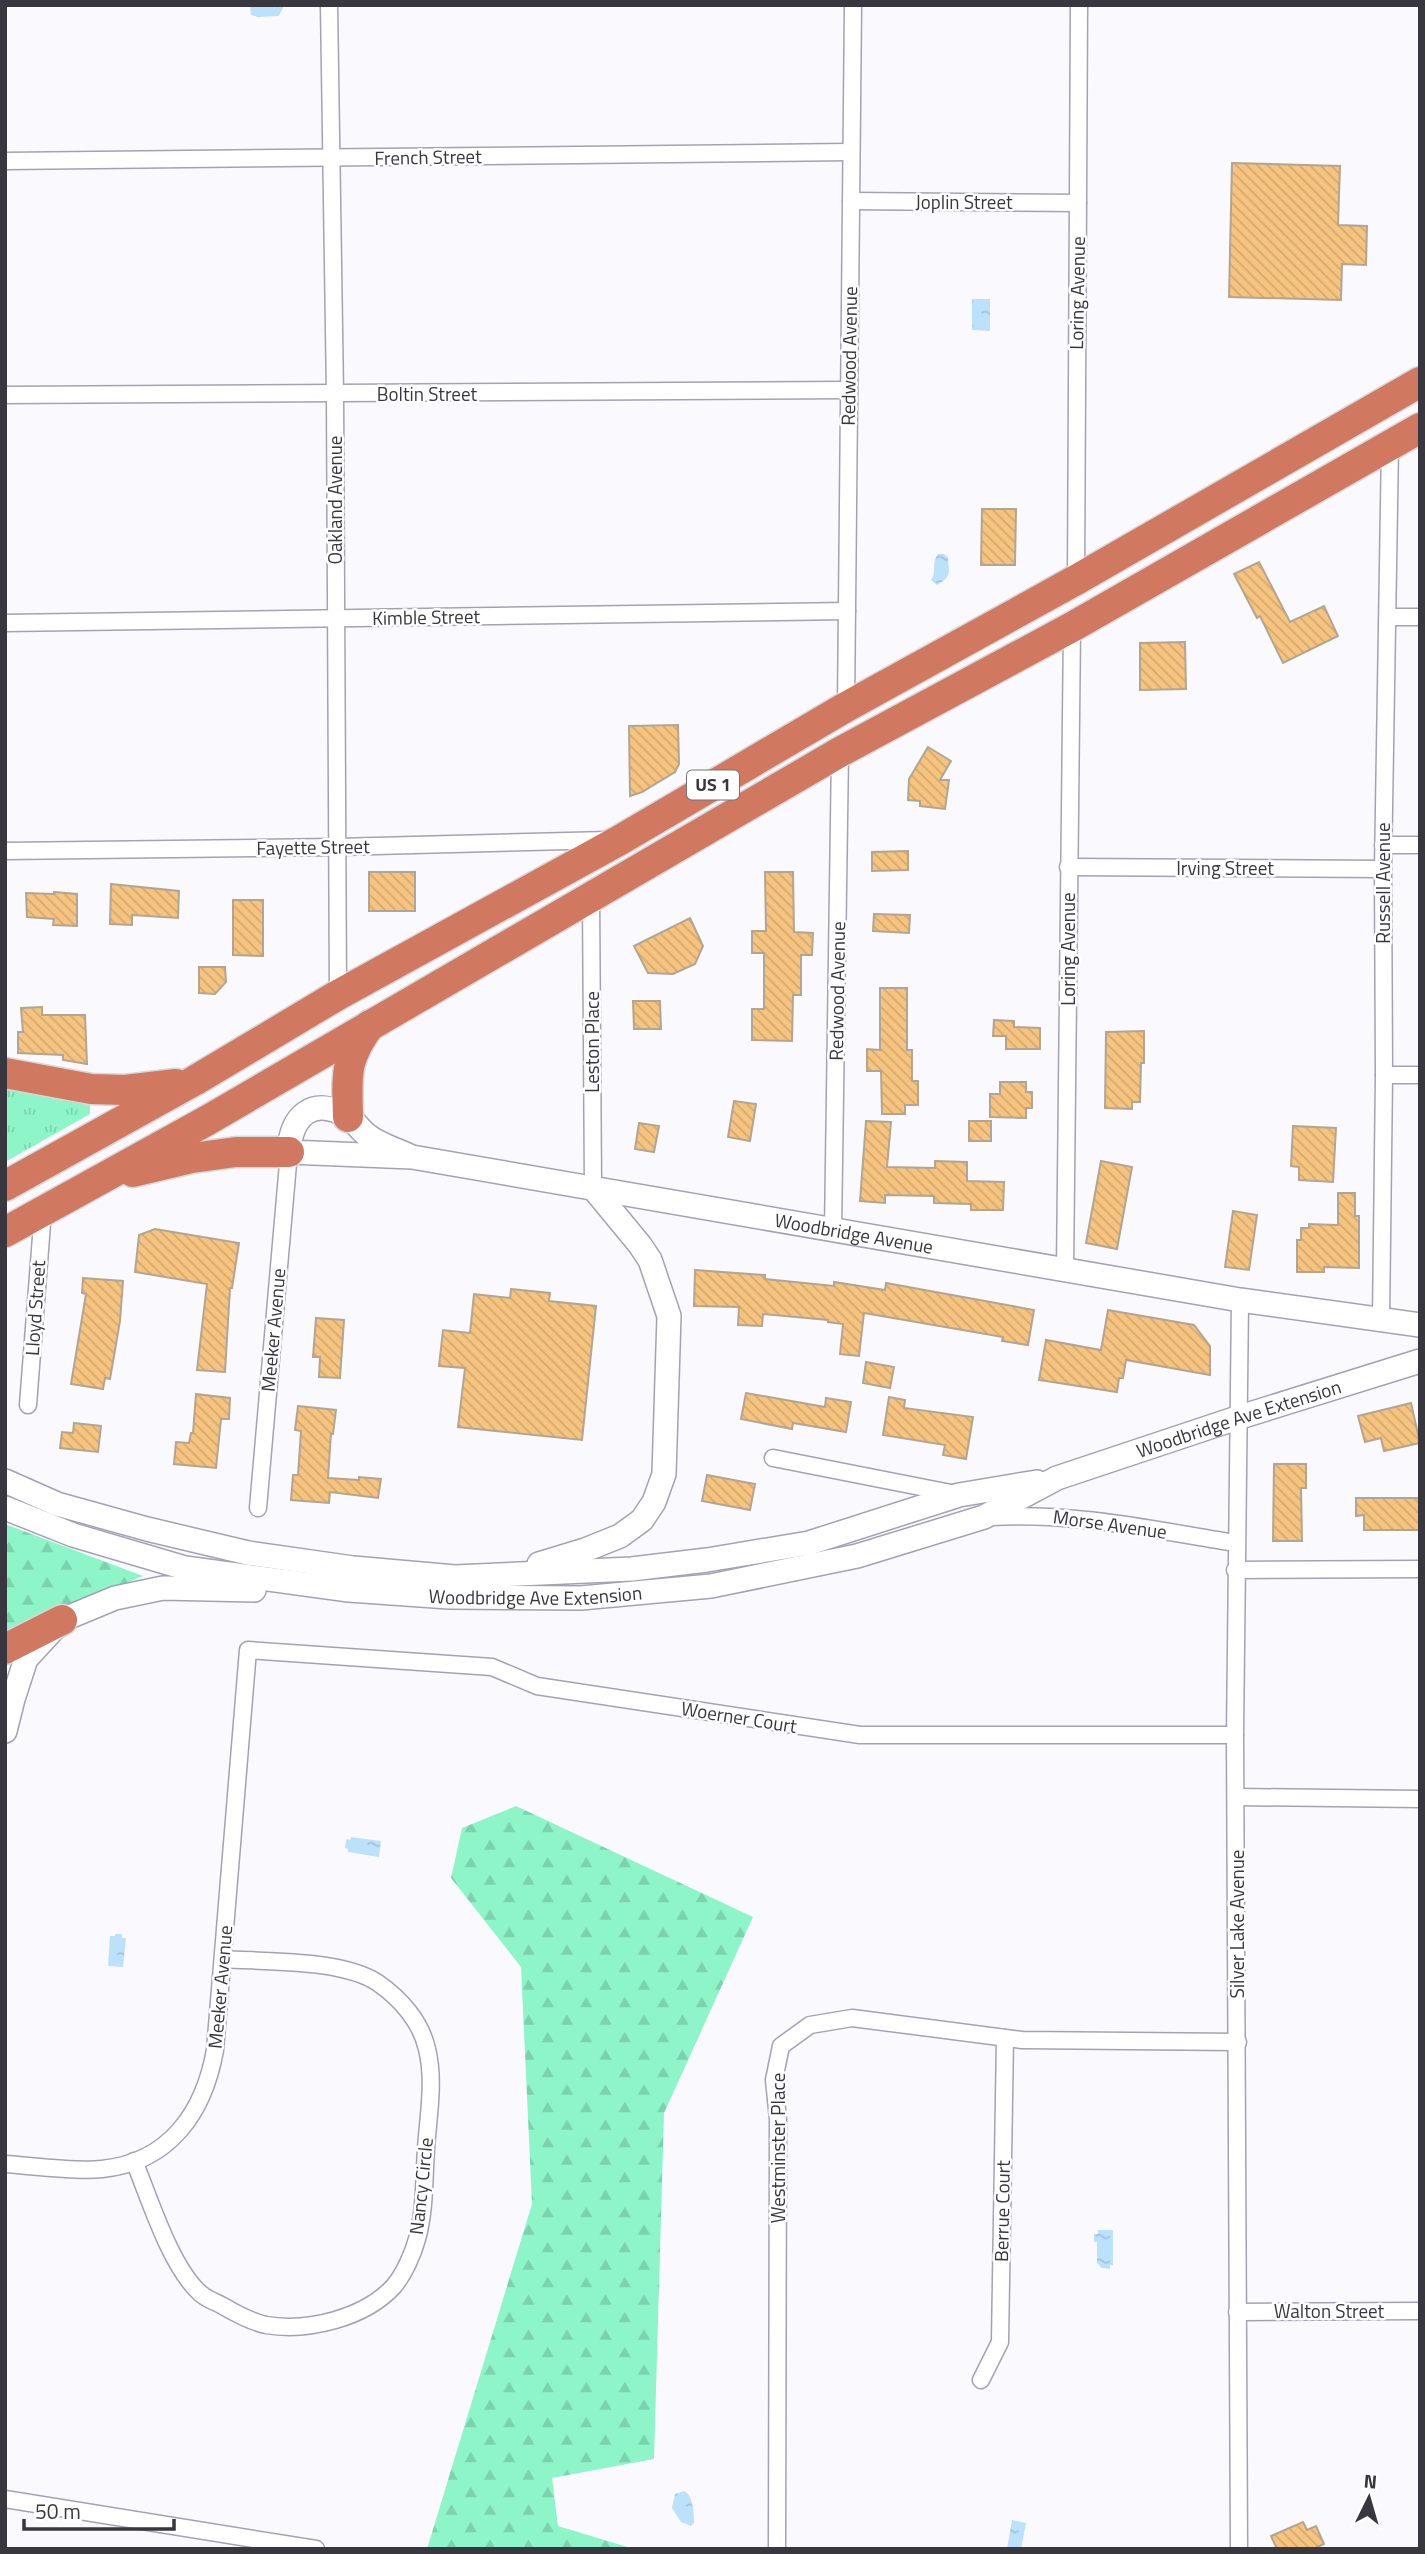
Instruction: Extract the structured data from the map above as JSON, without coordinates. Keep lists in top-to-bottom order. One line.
{"streets":{"highway":["US 1"],"main road":["Woodbridge Avenue","Woodbridge Ave Extension"],"street":["French Street","Joplin Street","Loring Avenue","Redwood Avenue","Boltin Street","Oakland Avenue","Kimble Street","Fayette Street","Irving Street","Russell Avenue","Leston Place","Lloyd Street","Meeker Avenue","Morse Avenue","Woerner Court","Silver Lake Avenue","Westminster Place","Nancy Circle","Berrue Court","Walton Street"]},"crossings":[["French Street","Redwood Avenue"],["French Street","Oakland Avenue"],["Joplin Street","Loring Avenue"],["Joplin Street","Redwood Avenue"],["Loring Avenue","US 1"],["Loring Avenue","Irving Street"],["Loring Avenue","Woodbridge Avenue"],["Redwood Avenue","Boltin Street"],["Redwood Avenue","Kimble Street"],["Redwood Avenue","US 1"],["Redwood Avenue","Woodbridge Avenue"],["Boltin Street","Oakland Avenue"],["Oakland Avenue","Kimble Street"],["Oakland Avenue","US 1"],["Oakland Avenue","Fayette Street"],["US 1","Fayette Street"],["US 1","Russell Avenue"],["US 1","Leston Place"],["US 1","Lloyd Street"],["Irving Street","Russell Avenue"],["Russell Avenue","Woodbridge Avenue"],["Leston Place","Woodbridge Avenue"],["Woodbridge Avenue","Meeker Avenue"],["Woodbridge Avenue","Silver Lake Avenue"],["Meeker Avenue","Woerner Court"],["Meeker Avenue","Nancy Circle"],["Woodbridge Ave Extension","Morse Avenue"],["Woodbridge Ave Extension","Silver Lake Avenue"],["Morse Avenue","Silver Lake Avenue"],["Woerner Court","Silver Lake Avenue"],["Silver Lake Avenue","Westminster Place"],["Silver Lake Avenue","Walton Street"],["Westminster Place","Berrue Court"]],"scale_bar":"50 m","north":"top"}
